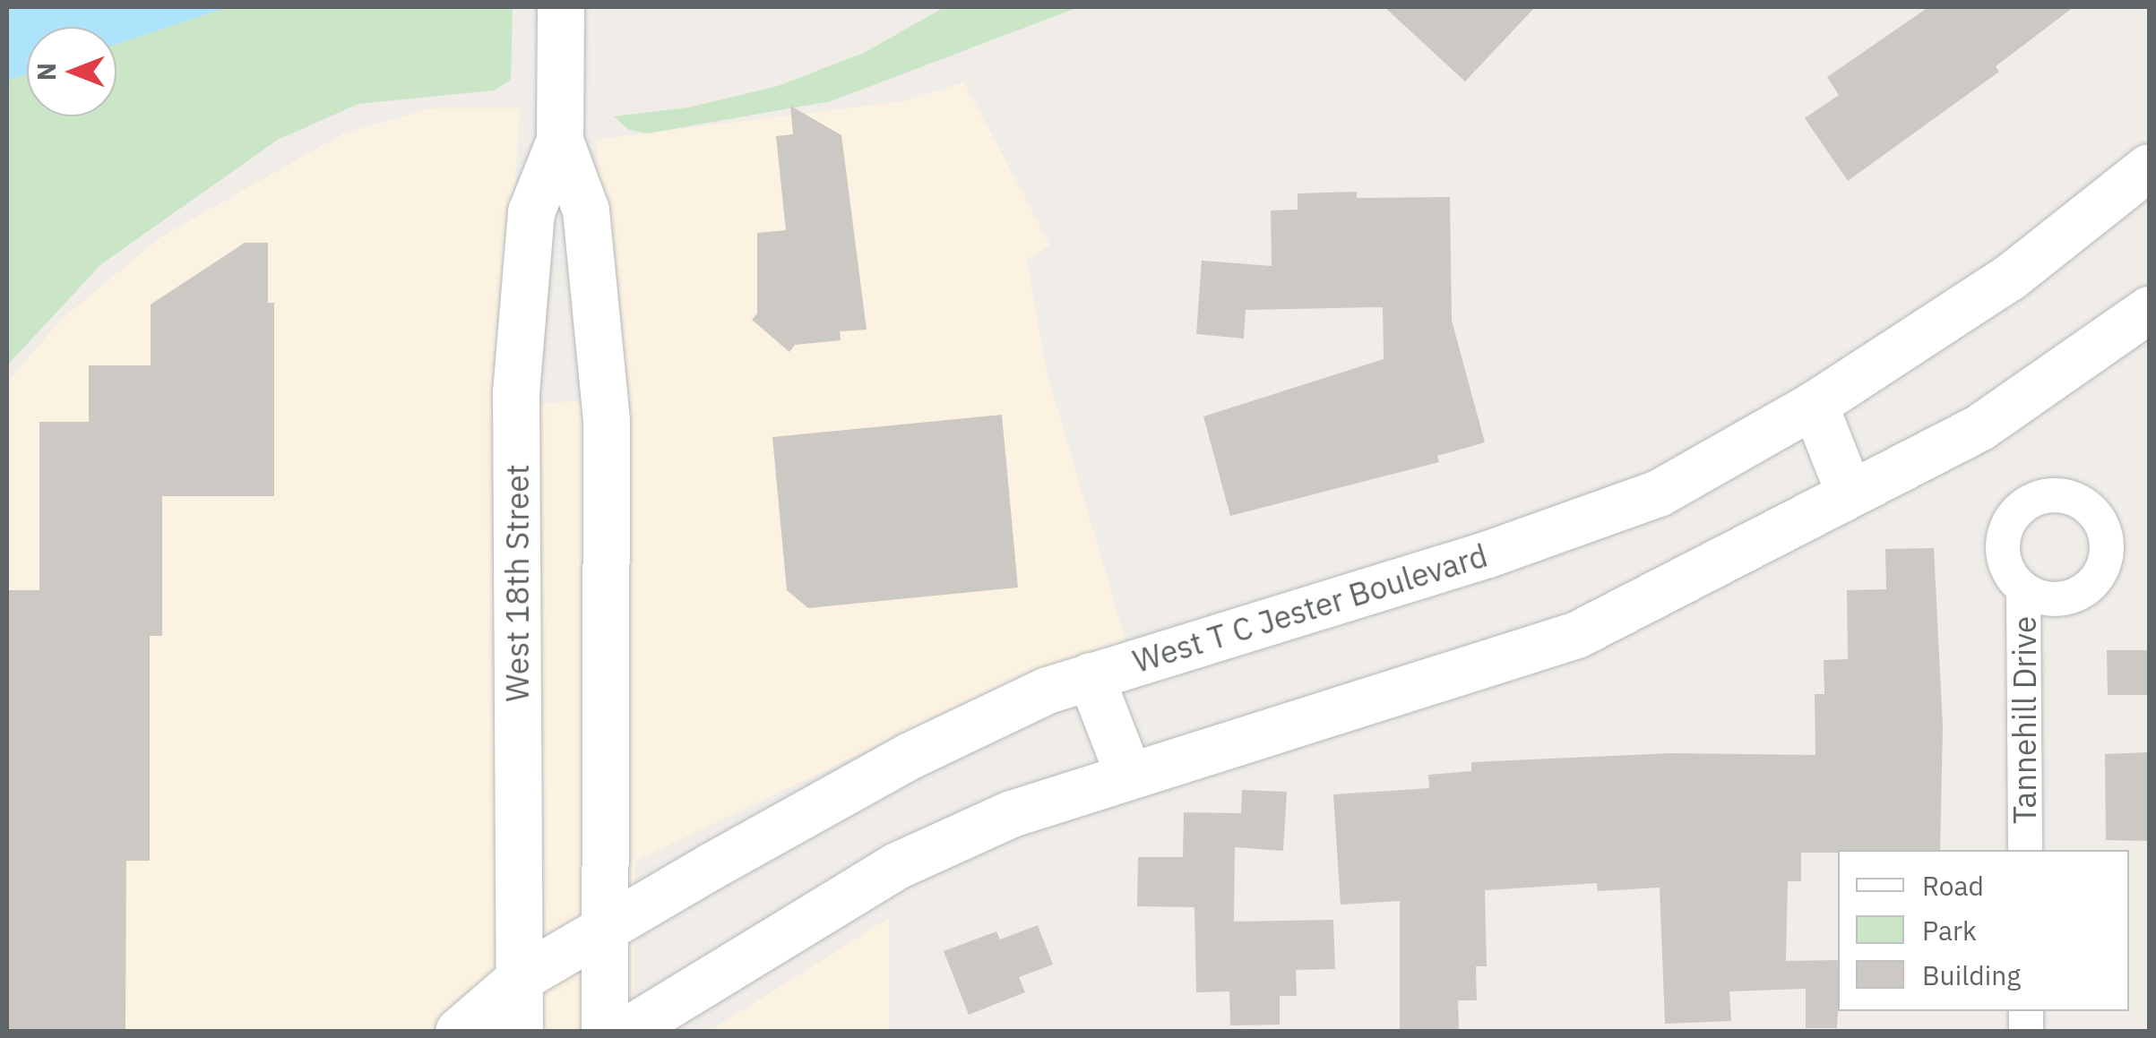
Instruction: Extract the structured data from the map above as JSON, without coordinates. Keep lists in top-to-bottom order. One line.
{"streets":{"main road":["West 18th Street","West T C Jester Boulevard"],"street":["Tannehill Drive"]},"crossings":[["West 18th Street","West T C Jester Boulevard"]],"legend":["Road","Park","Building"],"north":"left"}
